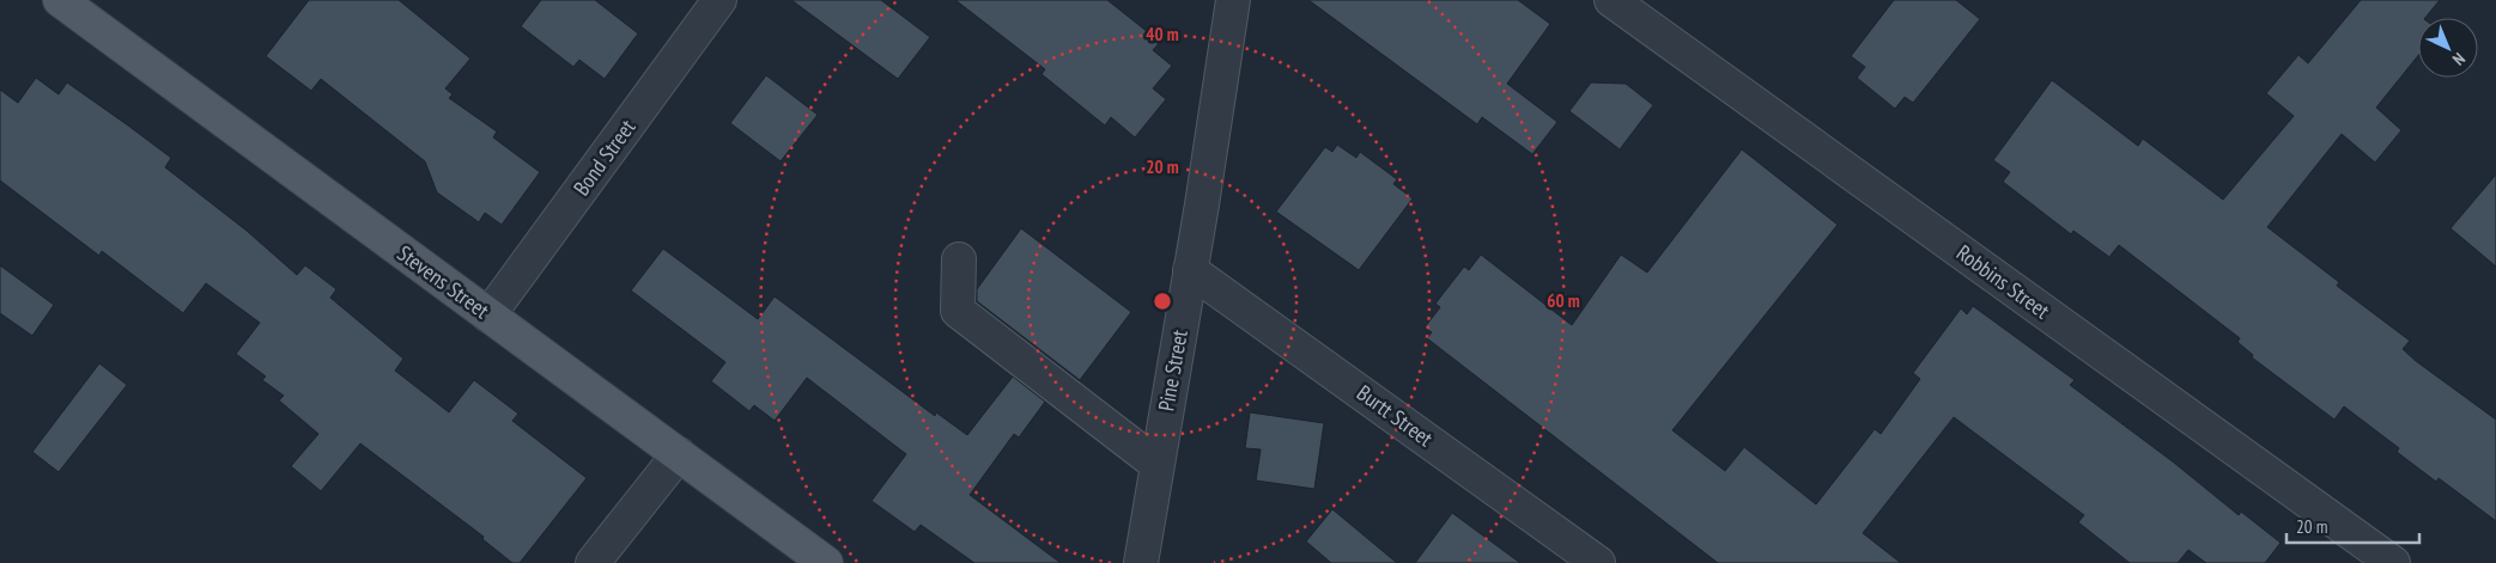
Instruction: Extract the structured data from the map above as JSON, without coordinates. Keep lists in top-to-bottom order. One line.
{"streets":{"main road":["Stevens Street"],"street":["Bond Street","Robbins Street","Pine Street","Burtt Street"]},"crossings":[["Bond Street","Stevens Street"],["Pine Street","Burtt Street"]],"scale_bar":"20 m","north":"bottom right","rings":["40 m","20 m","60 m"]}
